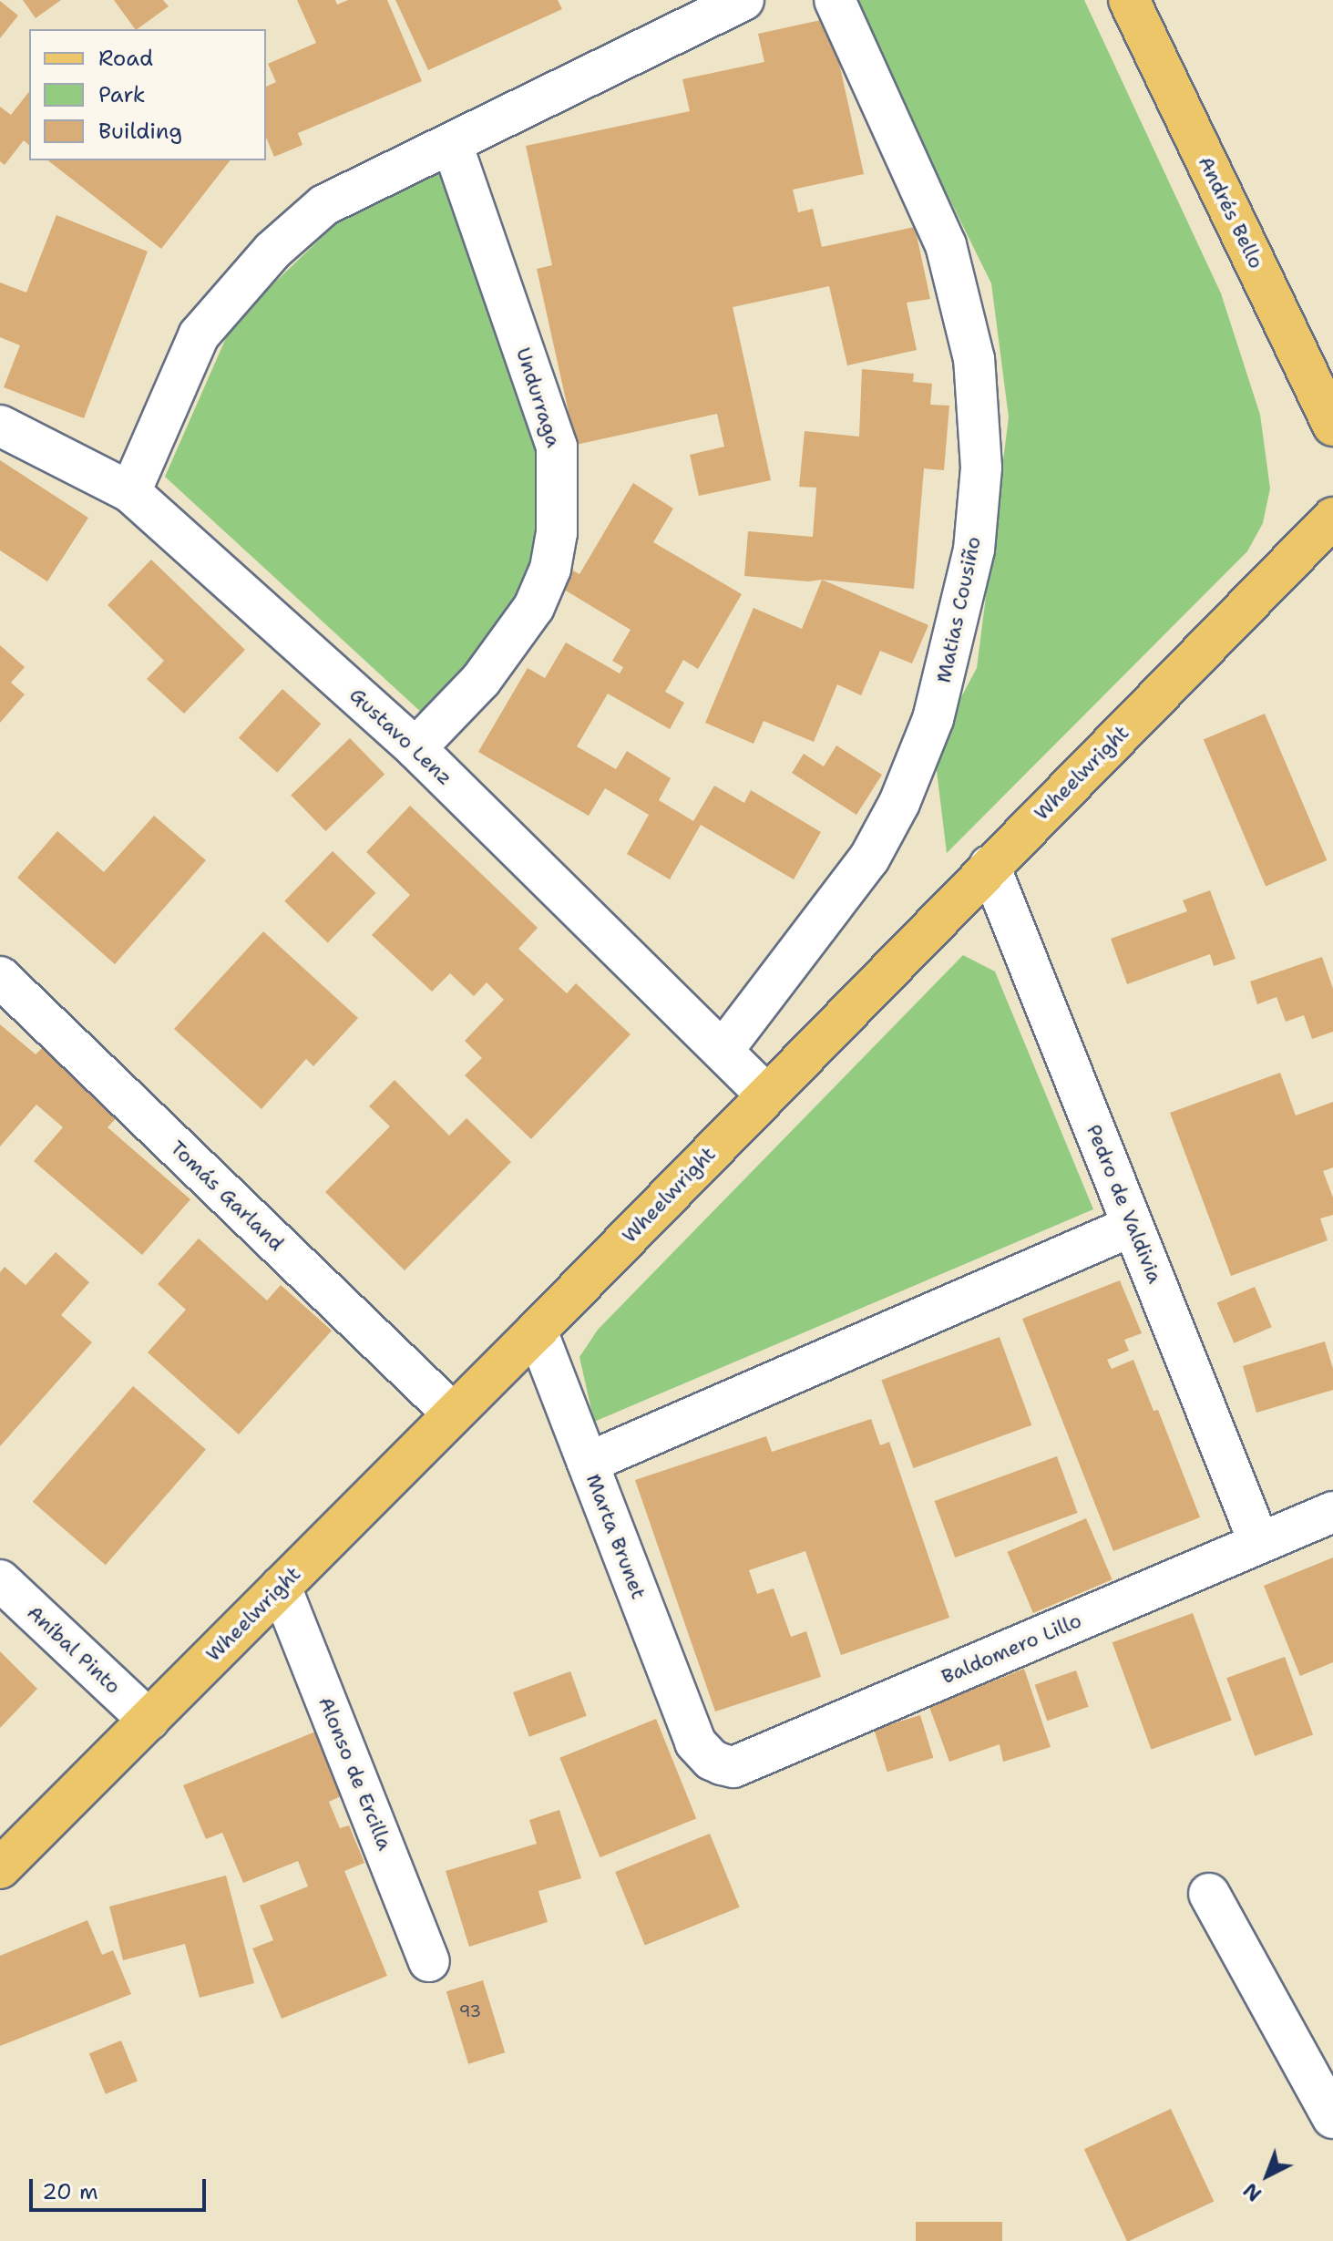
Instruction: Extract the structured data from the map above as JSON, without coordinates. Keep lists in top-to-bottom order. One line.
{"streets":{"main road":["Andrés Bello","Wheelwright"],"street":["Undurraga","Matias Cousiño","Gustavo Lenz","Tomás Garland","Pedro de Valdivia","Marta Brunet","Baldomero Lillo","Aníbal Pinto","Alonso de Ercilla"]},"crossings":[["Undurraga","Gustavo Lenz"],["Matias Cousiño","Gustavo Lenz"],["Gustavo Lenz","Wheelwright"],["Wheelwright","Tomás Garland"],["Wheelwright","Pedro de Valdivia"],["Wheelwright","Marta Brunet"],["Wheelwright","Aníbal Pinto"],["Wheelwright","Alonso de Ercilla"],["Pedro de Valdivia","Baldomero Lillo"],["Marta Brunet","Baldomero Lillo"]],"house_numbers":["93"],"legend":["Road","Park","Building"],"scale_bar":"20 m","north":"bottom left"}
